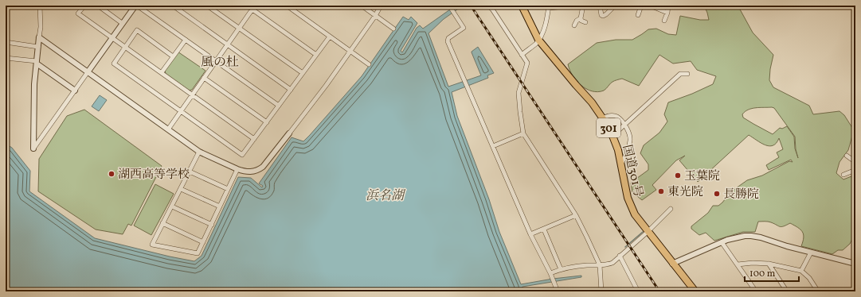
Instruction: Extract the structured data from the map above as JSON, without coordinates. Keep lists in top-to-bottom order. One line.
{"streets":{"highway":["301","国道301号"]},"districts":["風の杜"],"water":["浜名湖"],"places":["湖西高等学校","玉葉院","東光院","長勝院"],"scale_bar":"100 m"}
